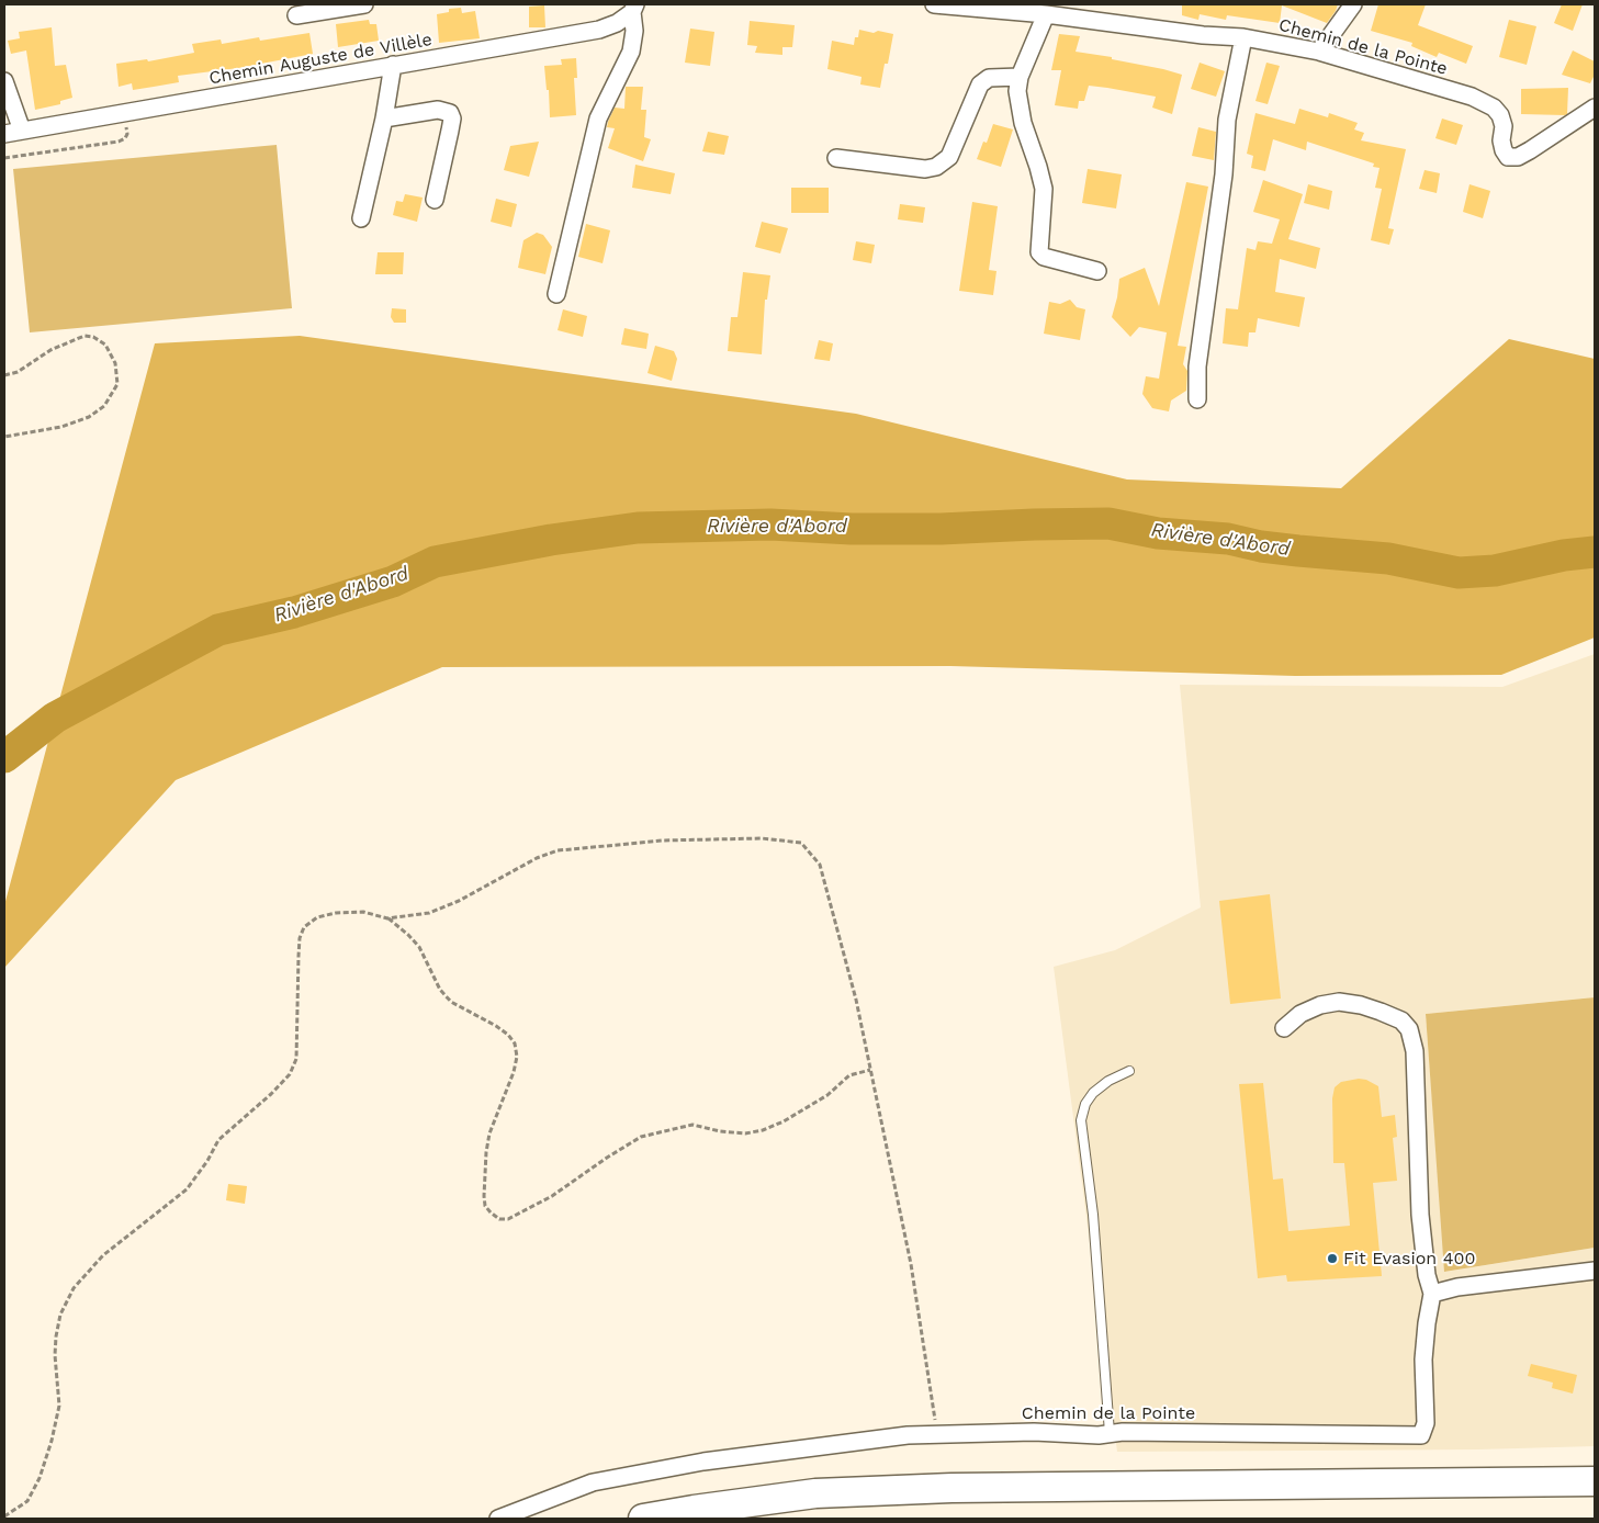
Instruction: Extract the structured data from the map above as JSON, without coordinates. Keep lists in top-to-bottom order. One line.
{"streets":{"street":["Chemin de la Pointe","Chemin Auguste de Villèle"]},"water":["Rivière d'Abord"],"places":["Fit Evasion 400"]}
